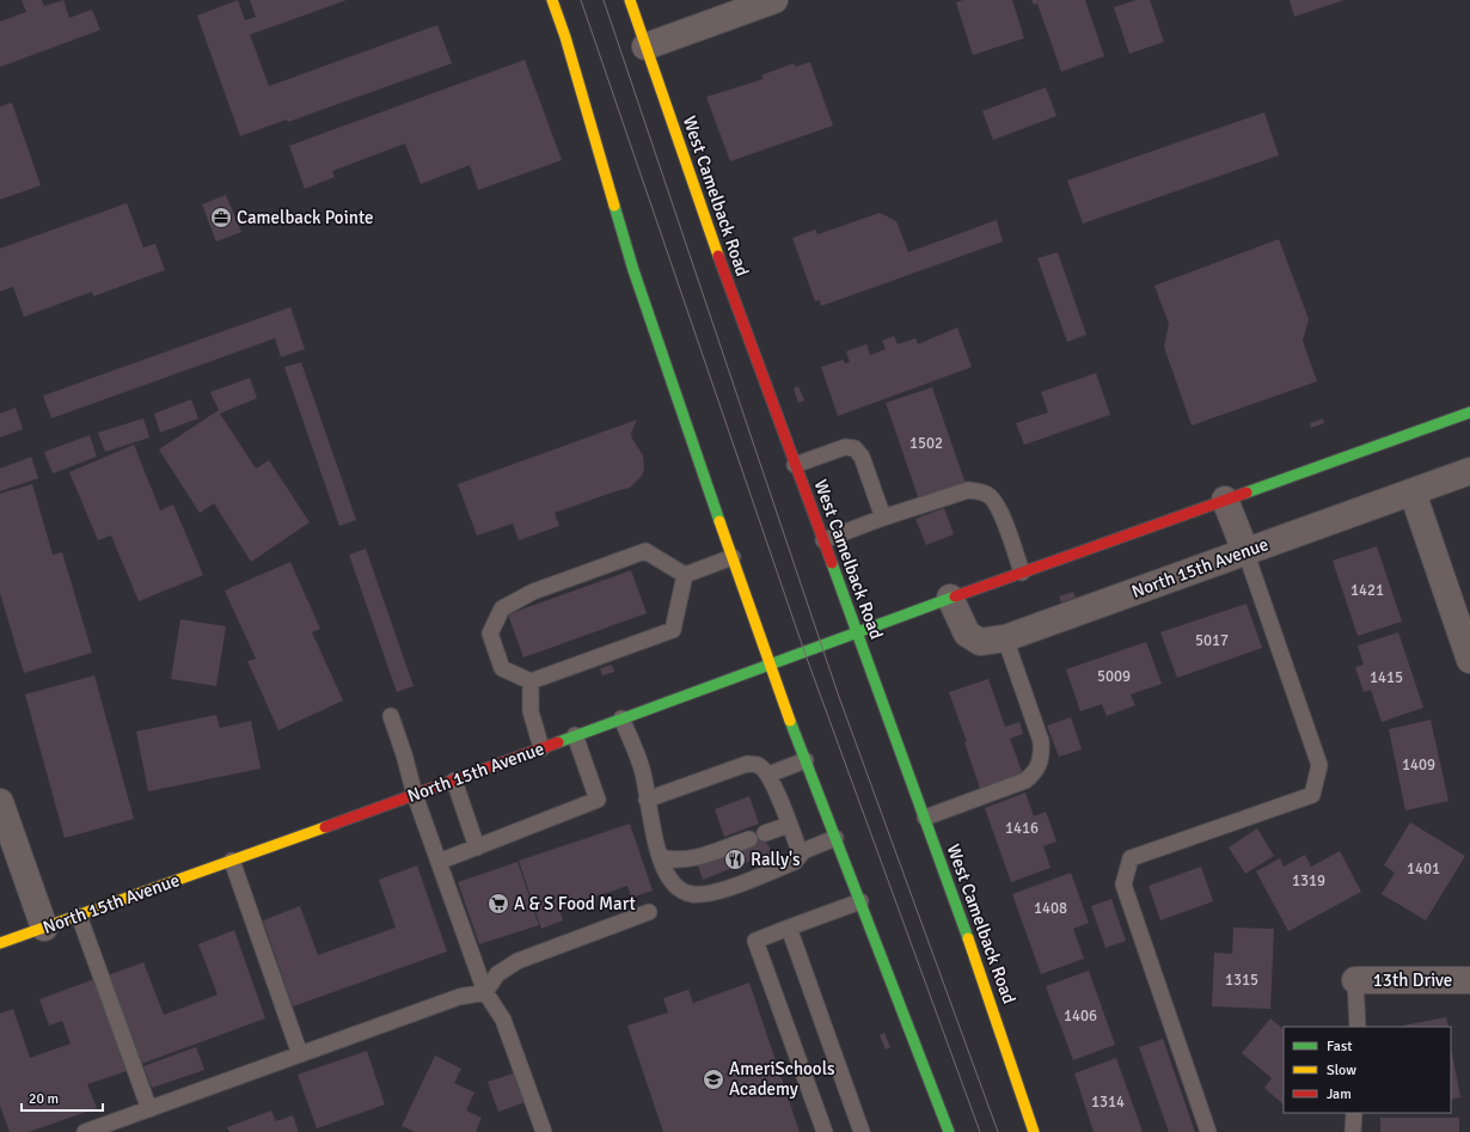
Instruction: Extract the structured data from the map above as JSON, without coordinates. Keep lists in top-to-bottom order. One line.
{"streets":{"main road":["West Camelback Road","North 15th Avenue"],"street":["13th Drive"]},"crossings":[["West Camelback Road","North 15th Avenue"]],"places":{"office":["Camelback Pointe"],"restaurant":["Rally's"],"supermarket":["A & S Food Mart"],"school or university":["AmeriSchools Academy"]},"house_numbers":["1502","1421","5017","5009","1415","1409","1416","1401","1319","1408","1315","1406","1314"],"legend":["Fast","Slow","Jam"],"scale_bar":"20 m"}
